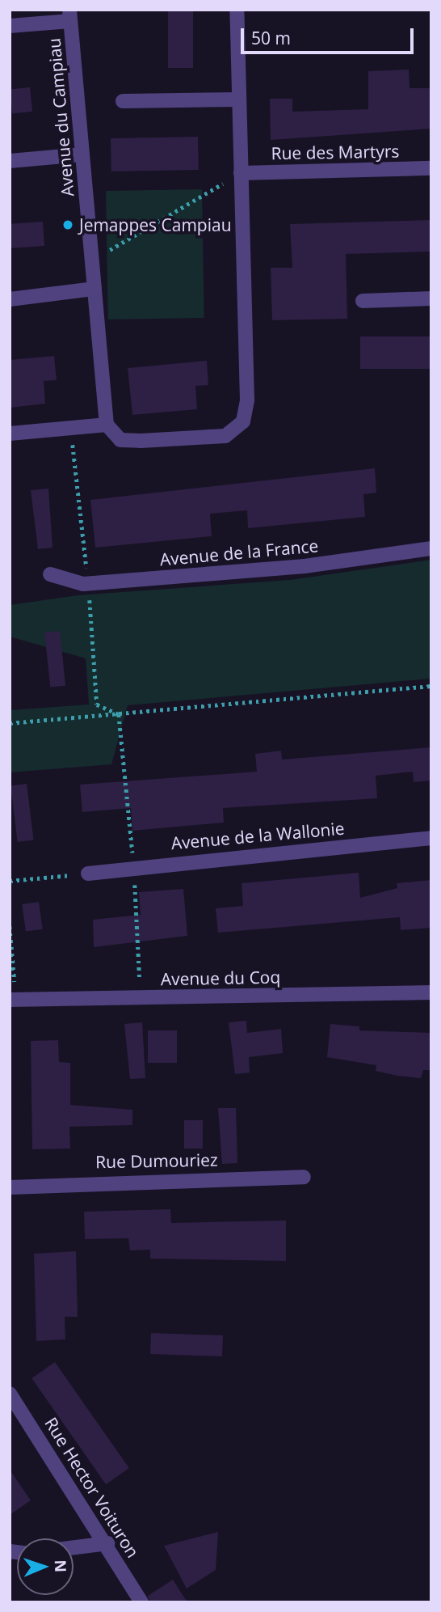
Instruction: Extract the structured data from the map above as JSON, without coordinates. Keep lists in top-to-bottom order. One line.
{"streets":{"street":["Avenue du Campiau","Rue des Martyrs","Avenue de la France","Avenue de la Wallonie","Avenue du Coq","Rue Dumouriez","Rue Hector Voituron"]},"places":["Jemappes Campiau"],"scale_bar":"50 m","north":"right"}
